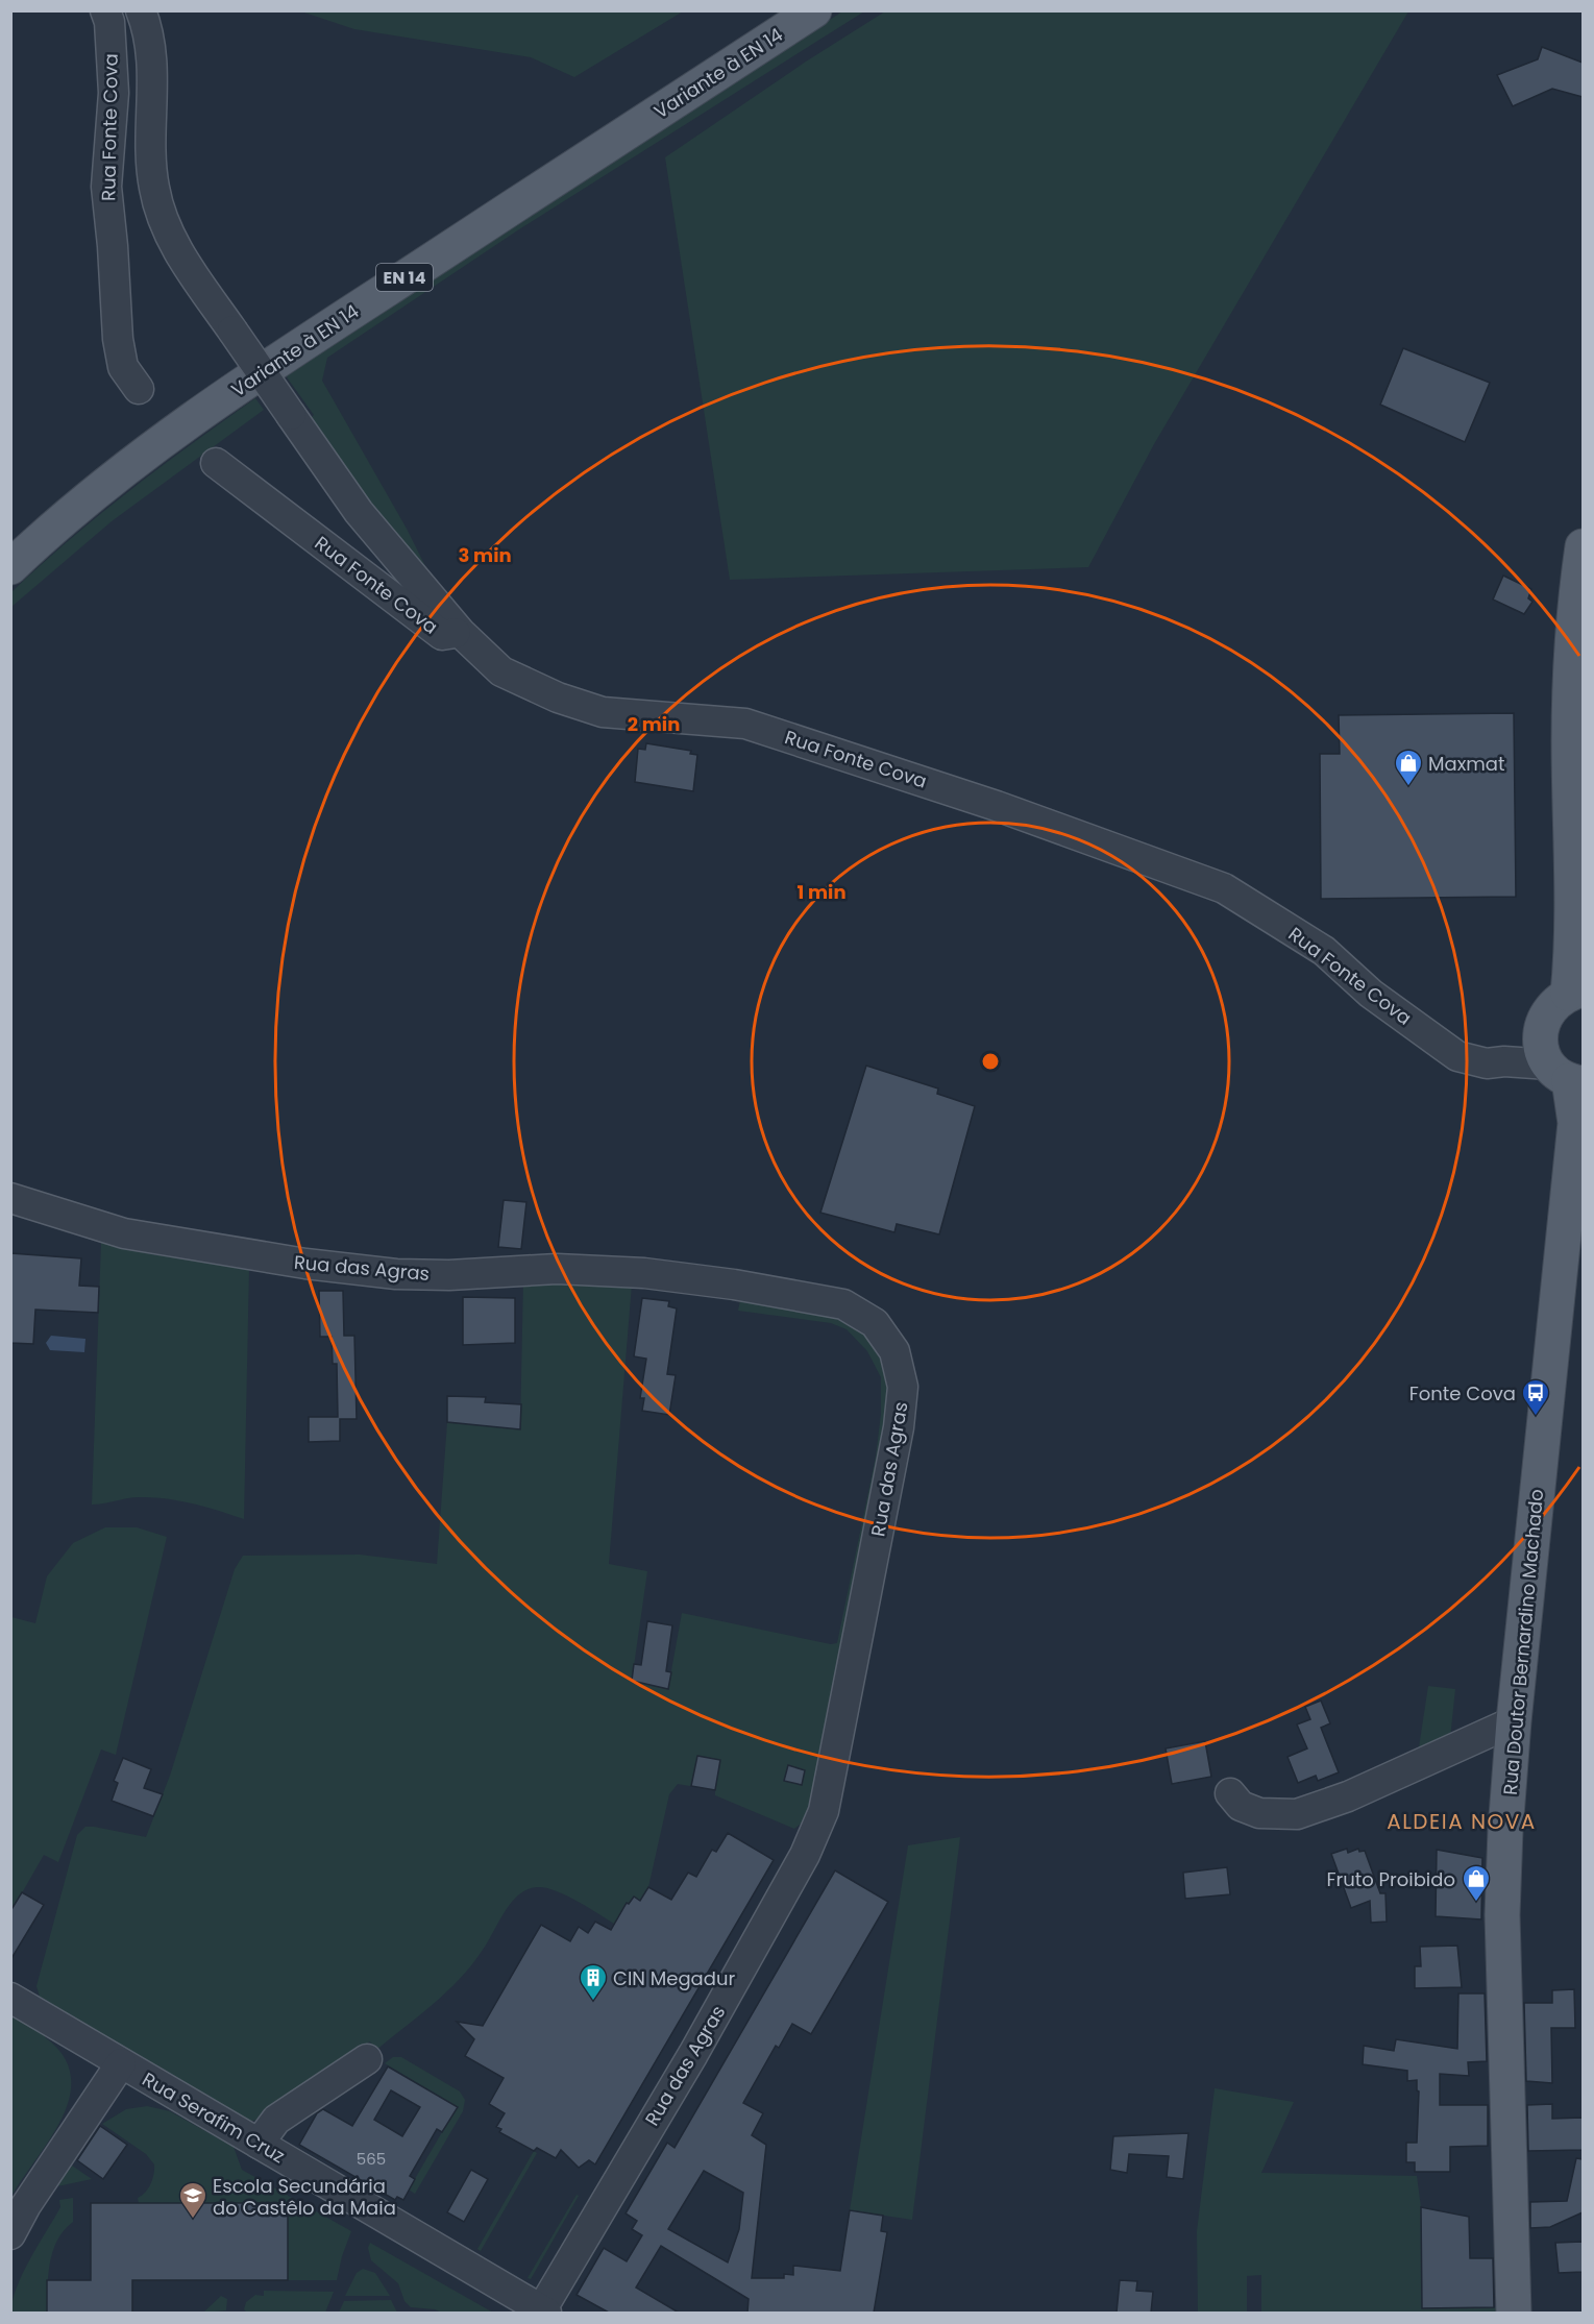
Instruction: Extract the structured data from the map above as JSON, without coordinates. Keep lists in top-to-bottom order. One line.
{"streets":{"main road":["Variante à EN 14","EN 14","Rua Doutor Bernardino Machado"],"street":["Rua Fonte Cova","Rua das Agras","Rua Serafim Cruz"]},"crossings":[["Rua Fonte Cova","Rua Doutor Bernardino Machado"],["Rua das Agras","Rua Serafim Cruz"]],"districts":["ALDEIA NOVA"],"places":{"shop":["Maxmat","Fruto Proibido"],"bus stop":["Fonte Cova"],"building":["CIN Megadur"],"school or university":["Escola Secundária do Castêlo da Maia"]},"house_numbers":["565"],"rings":["3 min","2 min","1 min"]}
